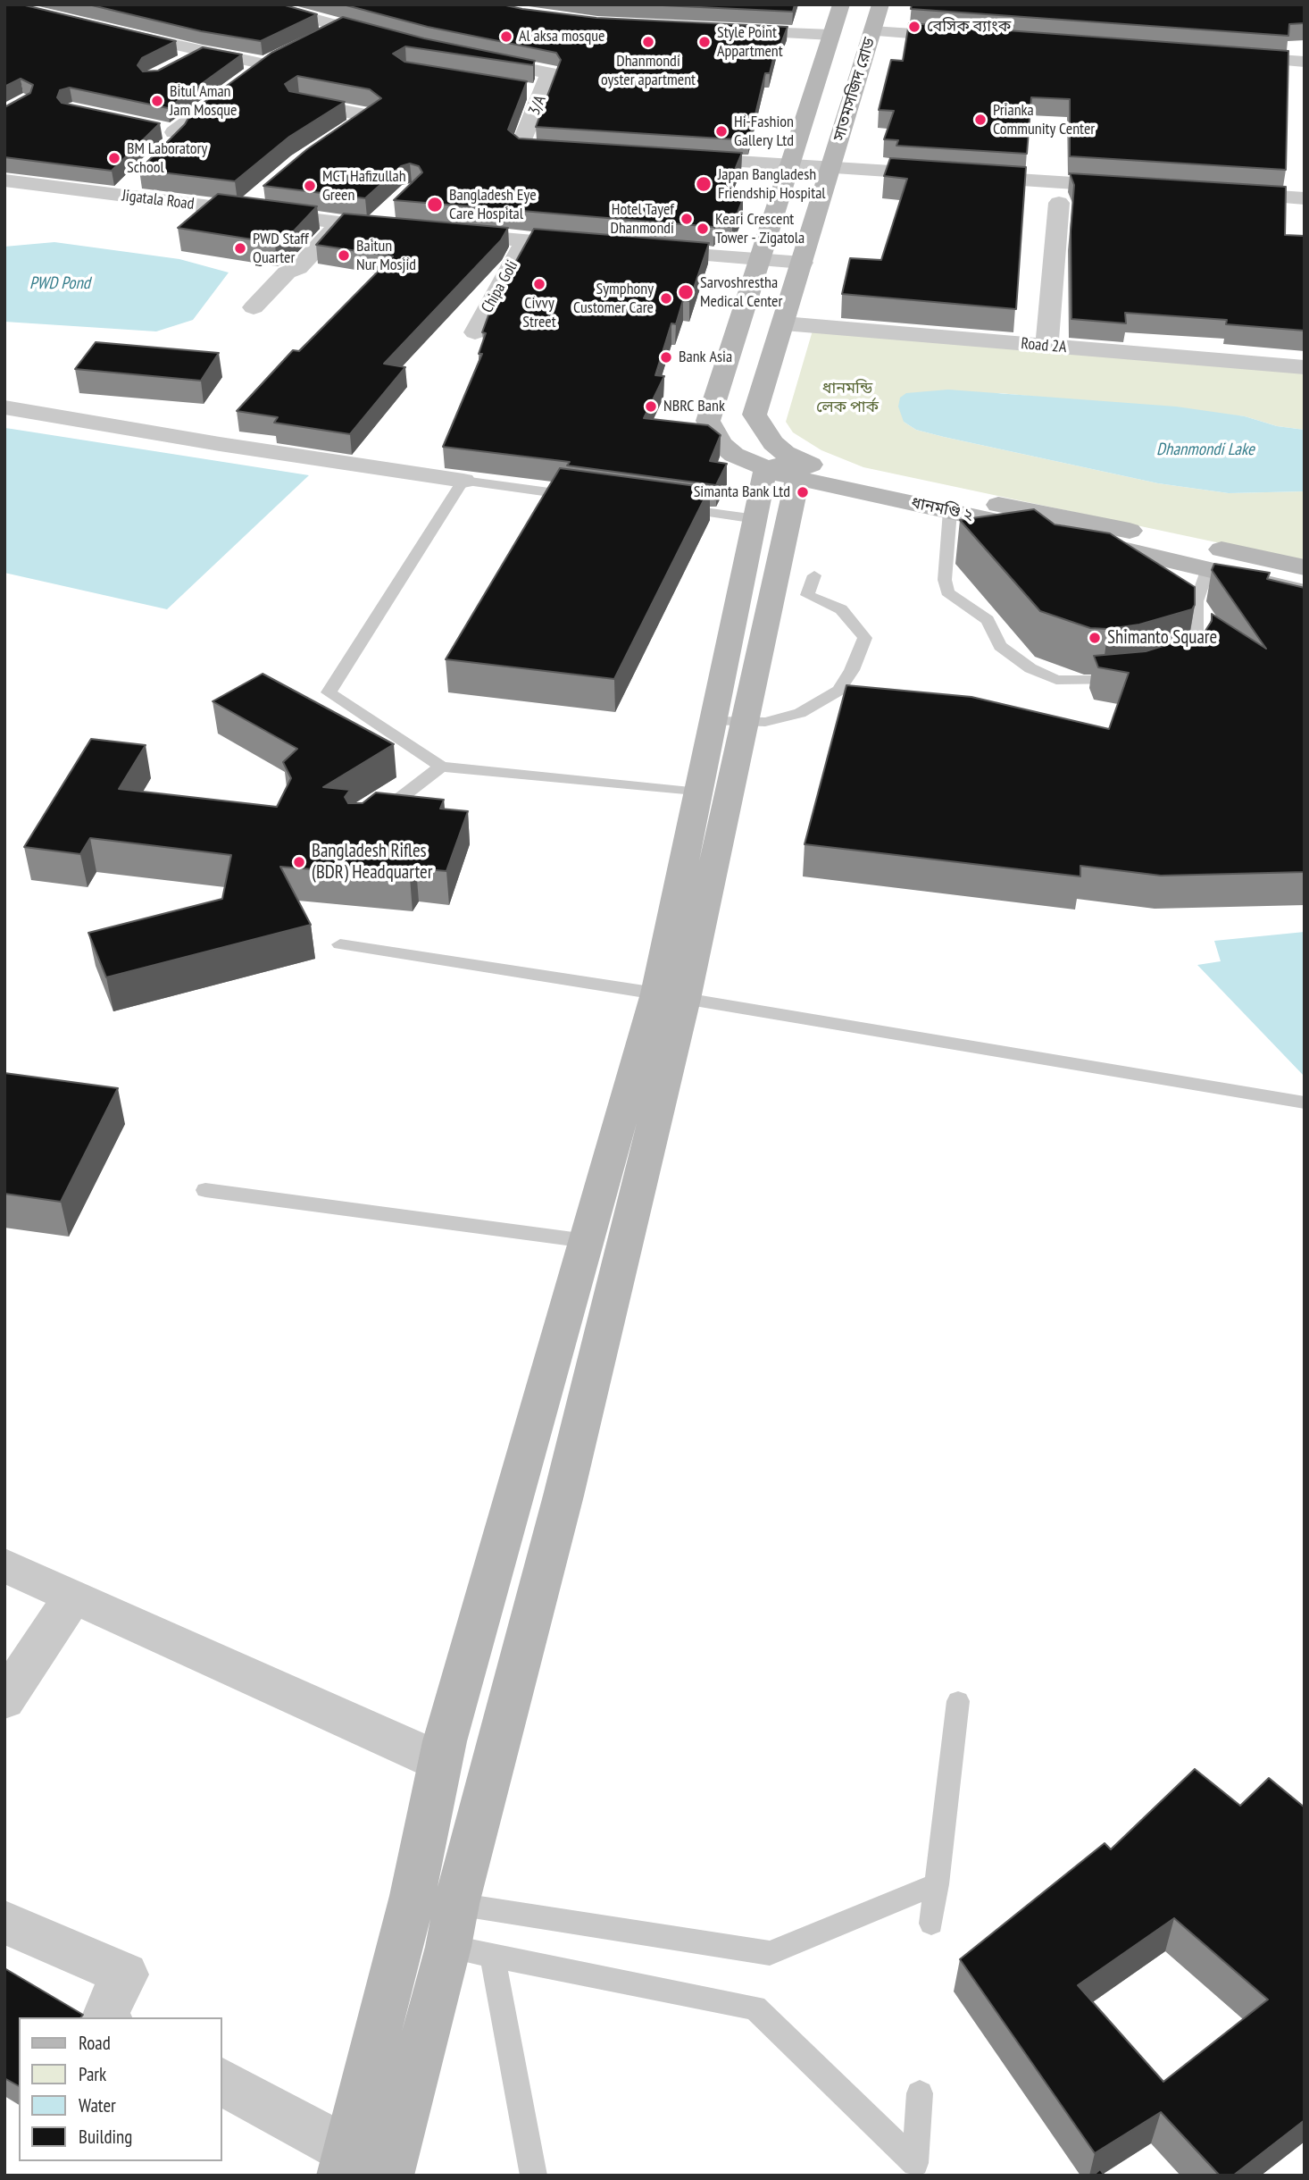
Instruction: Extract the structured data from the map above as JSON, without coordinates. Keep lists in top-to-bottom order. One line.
{"streets":{"main road":["সাতমসজিদ রোড","ধানমণ্ডি ২"],"street":["3/A","Jigatala Road","Chipa Goli","Road 2A"]},"crossings":[["সাতমসজিদ রোড","Road 2A"],["সাতমসজিদ রোড","ধানমণ্ডি ২"]],"water":["PWD Pond","Dhanmondi Lake"],"parks":["ধানমন্ডি লেক পার্ক"],"places":["বেসিক ব্যাংক","Al aksa mosque","Dhanmondi oyster apartment","Style Point Appartment","Bitul Aman Jam Mosque","Prianka Community Center","Hi-Fashion Gallery Ltd","BM Laboratory School","Japan Bangladesh Friendship Hospital","MCT Hafizullah Green","Bangladesh Eye Care Hospital","Hotel Tayef Dhanmondi","Keari Crescent Tower - Zigatola","PWD Staff Quarter","Baitun Nur Mosjid","Civvy Street","Sarvoshrestha Medical Center","Symphony Customer Care","Bank Asia","NBRC Bank","Simanta Bank Ltd","Shimanto Square","Bangladesh Rifles (BDR) Headquarter"],"legend":["Road","Park","Water","Building"]}
